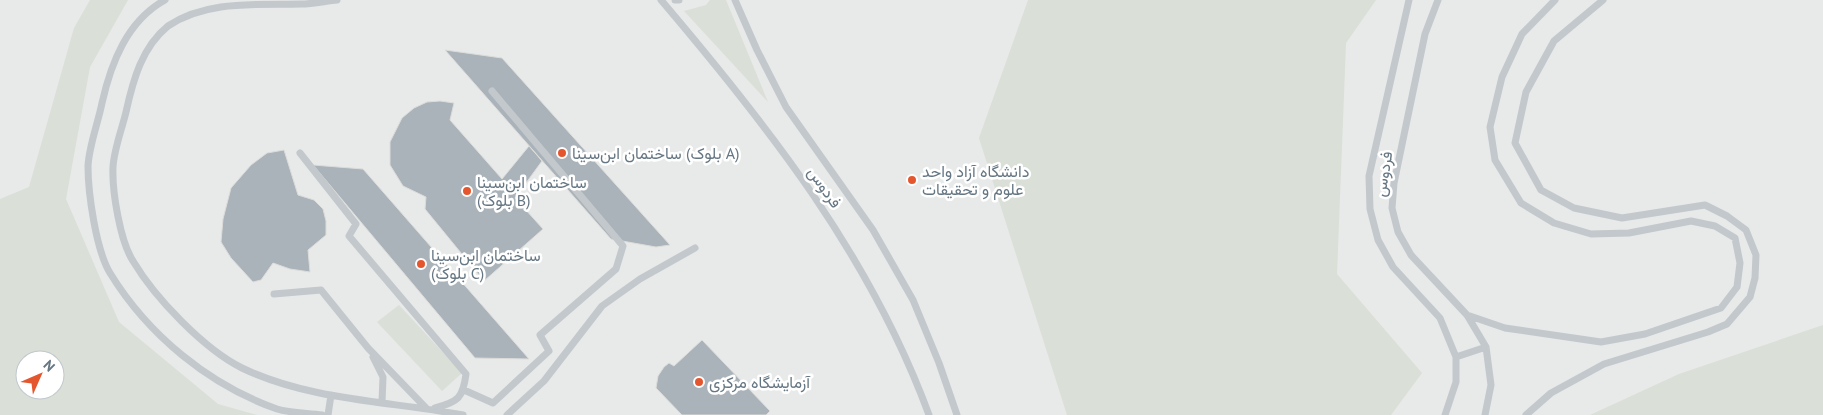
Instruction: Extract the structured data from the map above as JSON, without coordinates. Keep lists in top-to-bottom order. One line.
{"streets":{"lane":["فردوس"]},"places":["ساختمان ابن‌سینا (بلوک A)","دانشگاه آزاد واحد علوم و تحقیقات","ساختمان ابن‌سینا (بلوک B)","ساختمان ابن‌سینا (بلوک C)","آزمایشگاه مرکزی"],"north":"top right"}
